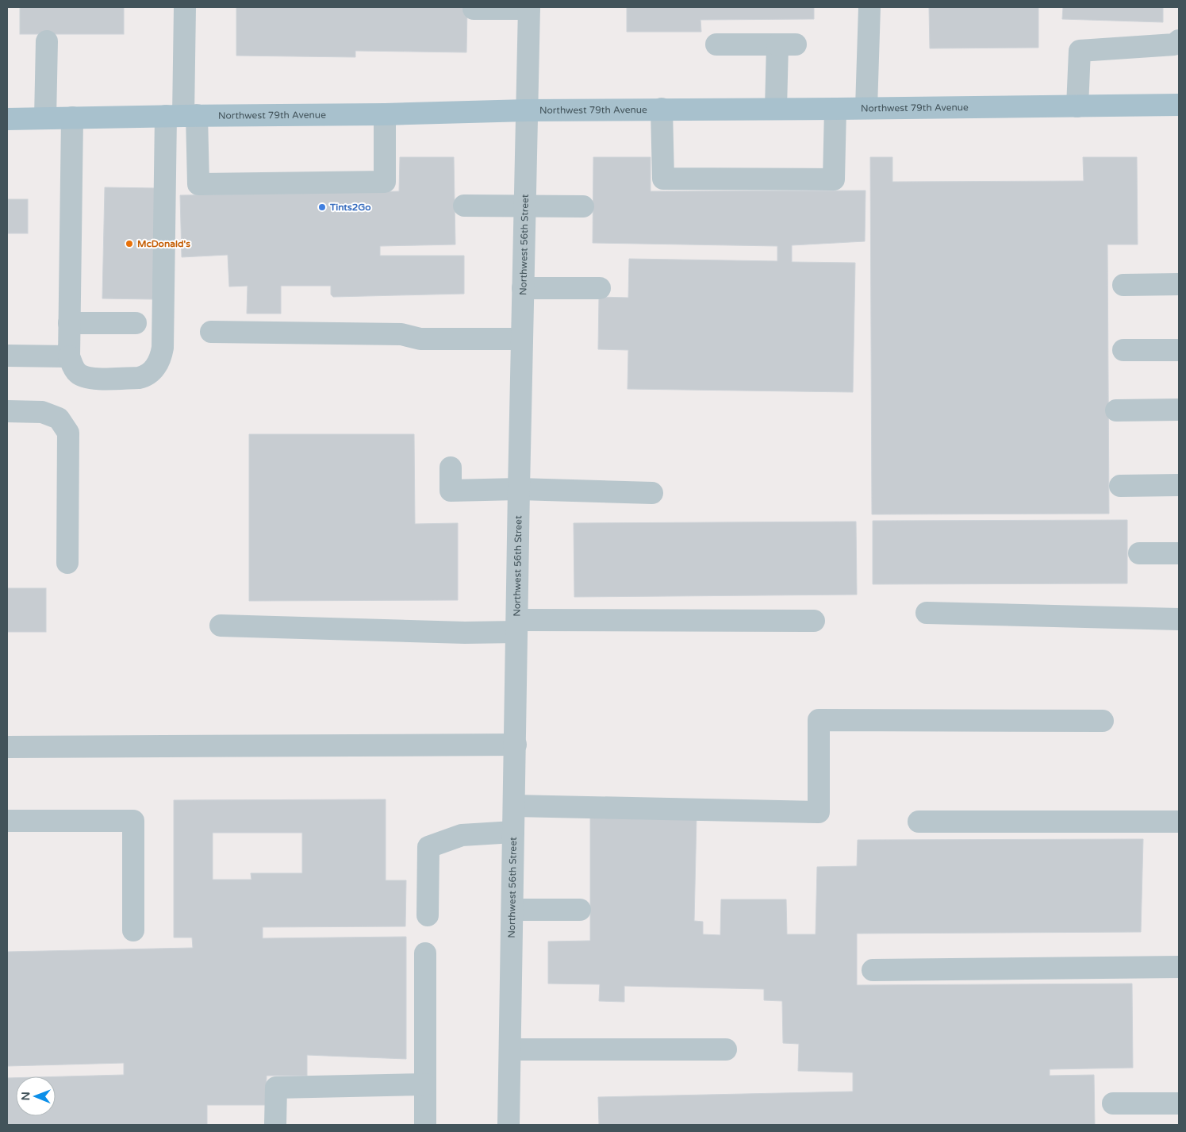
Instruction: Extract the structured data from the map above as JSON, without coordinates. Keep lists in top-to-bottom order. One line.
{"streets":{"main road":["Northwest 79th Avenue"],"street":["Northwest 56th Street"]},"crossings":[["Northwest 79th Avenue","Northwest 56th Street"]],"places":["Tints2Go","McDonald's"],"north":"left"}
